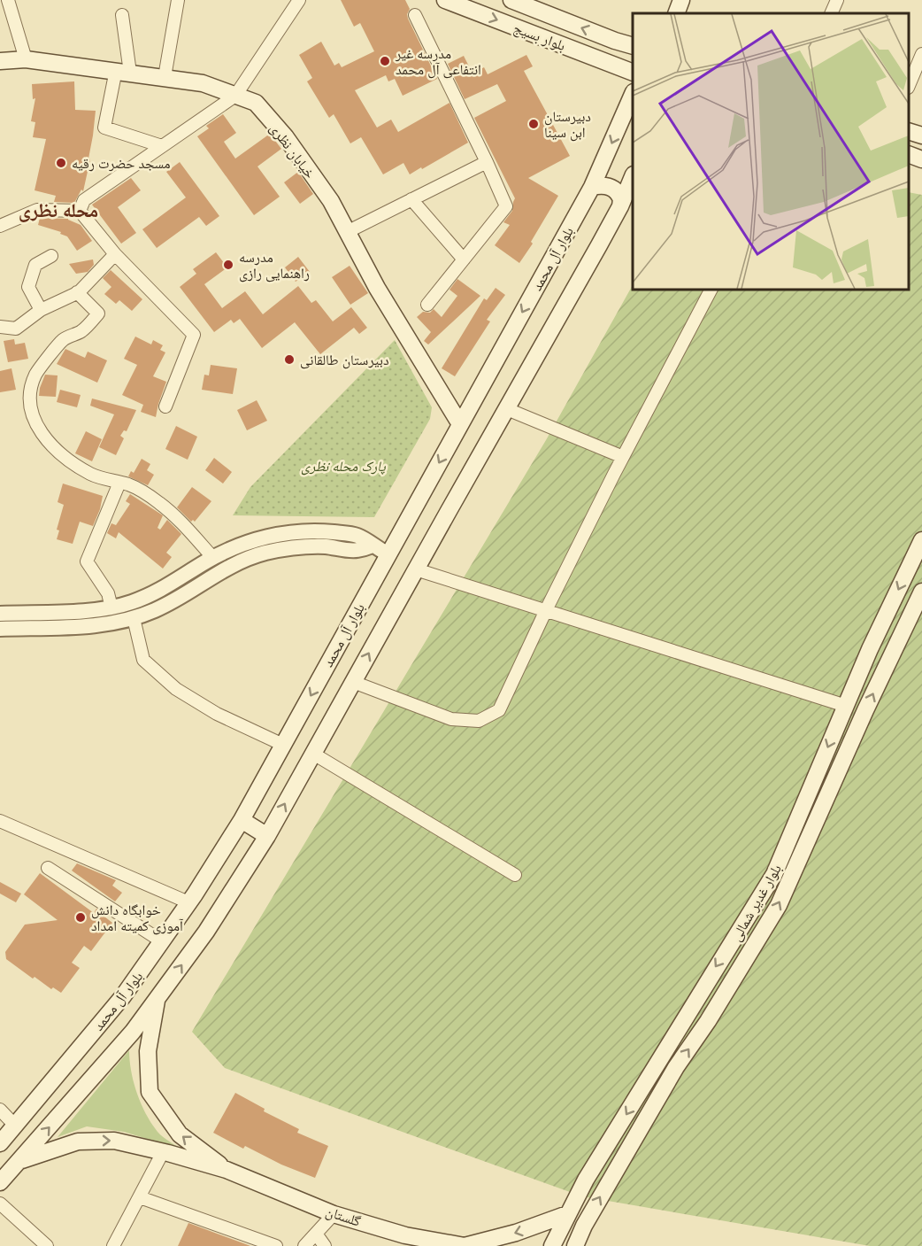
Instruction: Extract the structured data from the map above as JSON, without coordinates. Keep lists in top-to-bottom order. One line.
{"streets":{"main road":["بلوار بسیج","خیابان نظری","بلوار آل محمد","بلوار غدیر شمالی","گلستان"]},"crossings":[["خیابان نظری","بلوار آل محمد"],["بلوار آل محمد","گلستان"]],"districts":["محله نظری"],"parks":["پارک محله نظری"],"places":["مدرسه غیر انتفاعی آل محمد","دبیرستان ابن سینا","مسجد حضرت رقیه","مدرسه راهنمایی رازی","دبیرستان طالقانی","خوابگاه دانش آموزی کمیته امداد"]}
